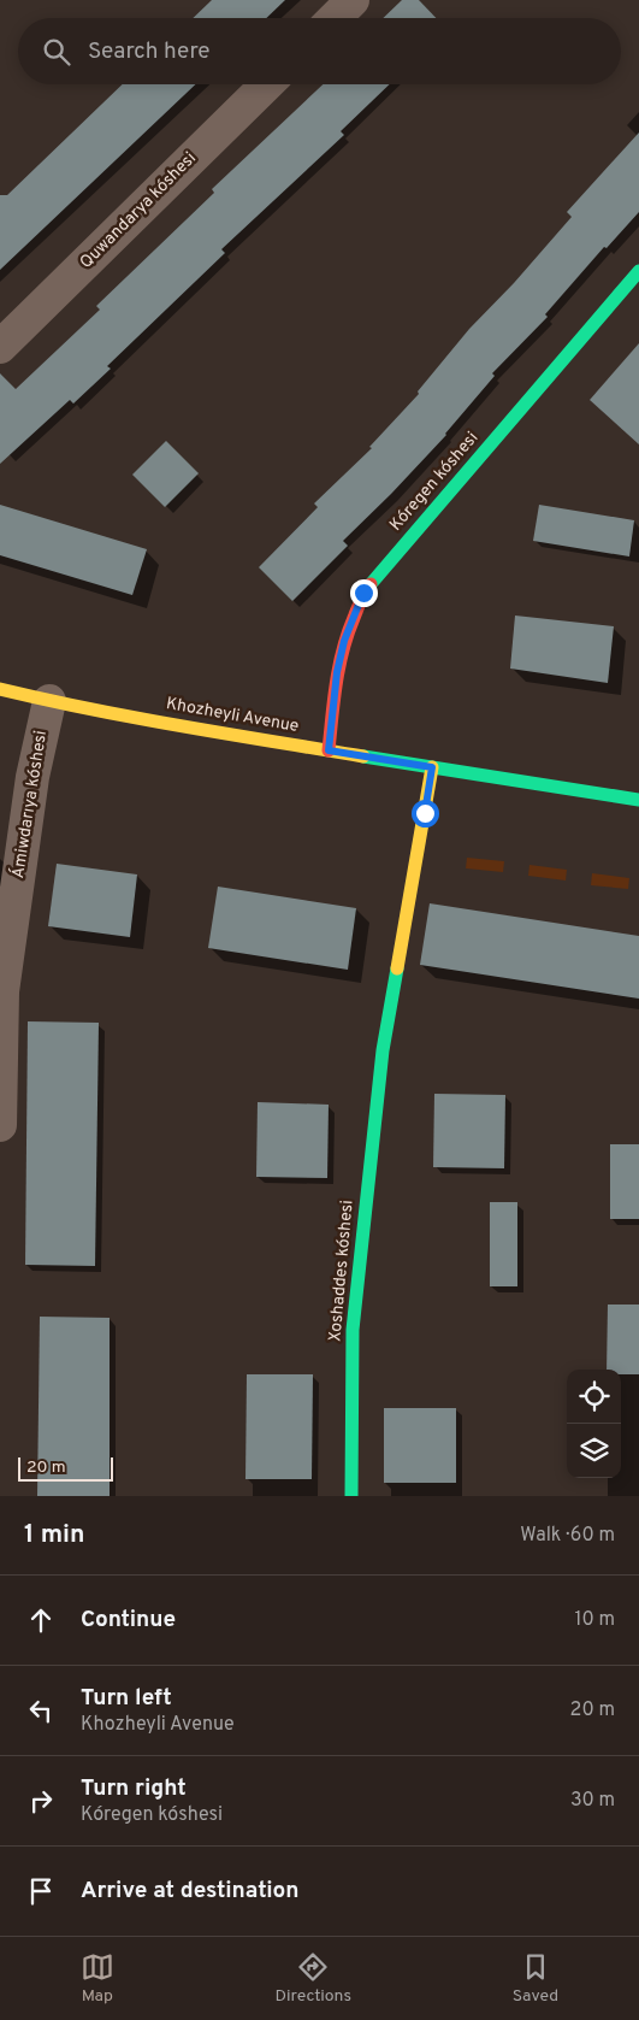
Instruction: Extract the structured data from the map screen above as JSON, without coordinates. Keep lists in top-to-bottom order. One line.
{"streets":{"street":["Quwandarya kóshesi","Kóregen kóshesi","Khozheyli Avenue","Ámiwdarıya kóshesi","Xoshaddes kóshesi"]},"crossings":[["Kóregen kóshesi","Khozheyli Avenue"],["Khozheyli Avenue","Ámiwdarıya kóshesi"],["Khozheyli Avenue","Xoshaddes kóshesi"]],"scale_bar":"20 m","page":{"search":"Search here","scale":"20 m","heading":["1 min","Walk · 60 m"],"list":[["Continue","10 m"],["Turn left","Khozheyli Avenue","20 m"],["Turn right","Kóregen kóshesi","30 m"],"Arrive at destination"],"nav":["Map","Directions","Saved"]}}
